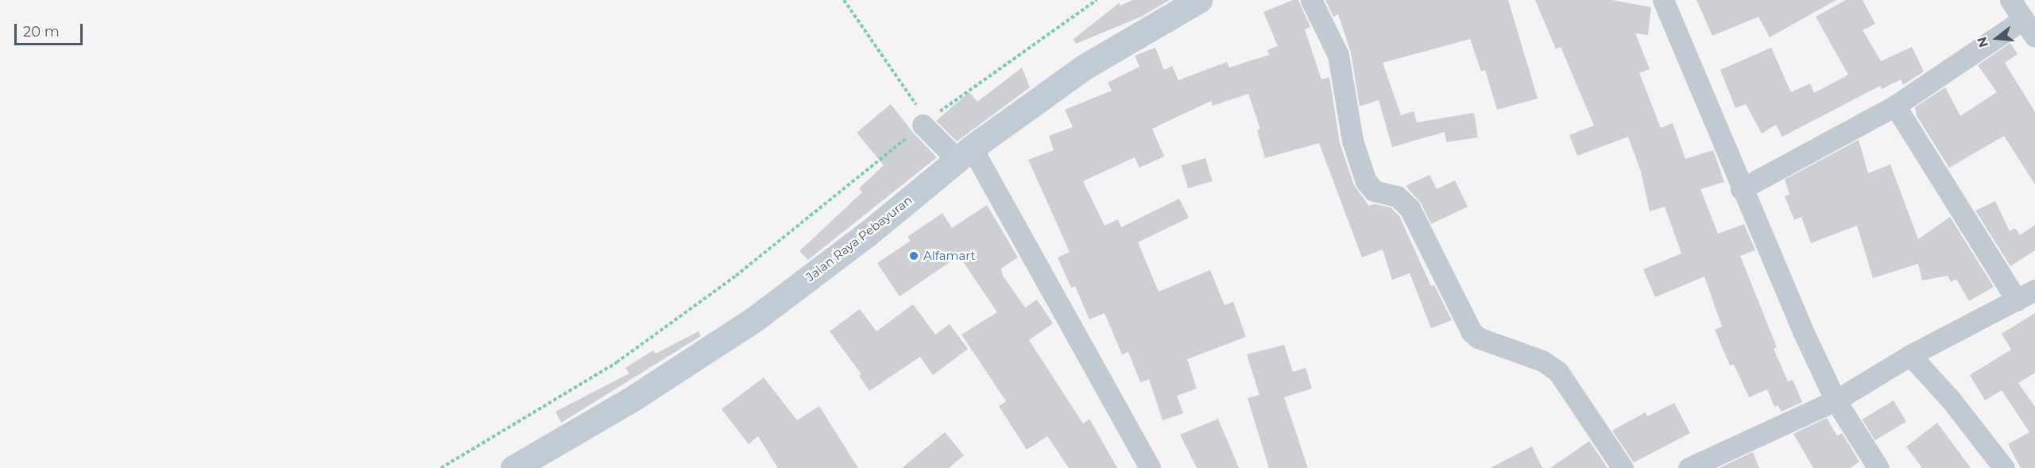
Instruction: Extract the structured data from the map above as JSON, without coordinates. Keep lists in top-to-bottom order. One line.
{"streets":{"main road":["Jalan Raya Pebayuran"]},"places":["Alfamart"],"scale_bar":"20 m","north":"left"}
